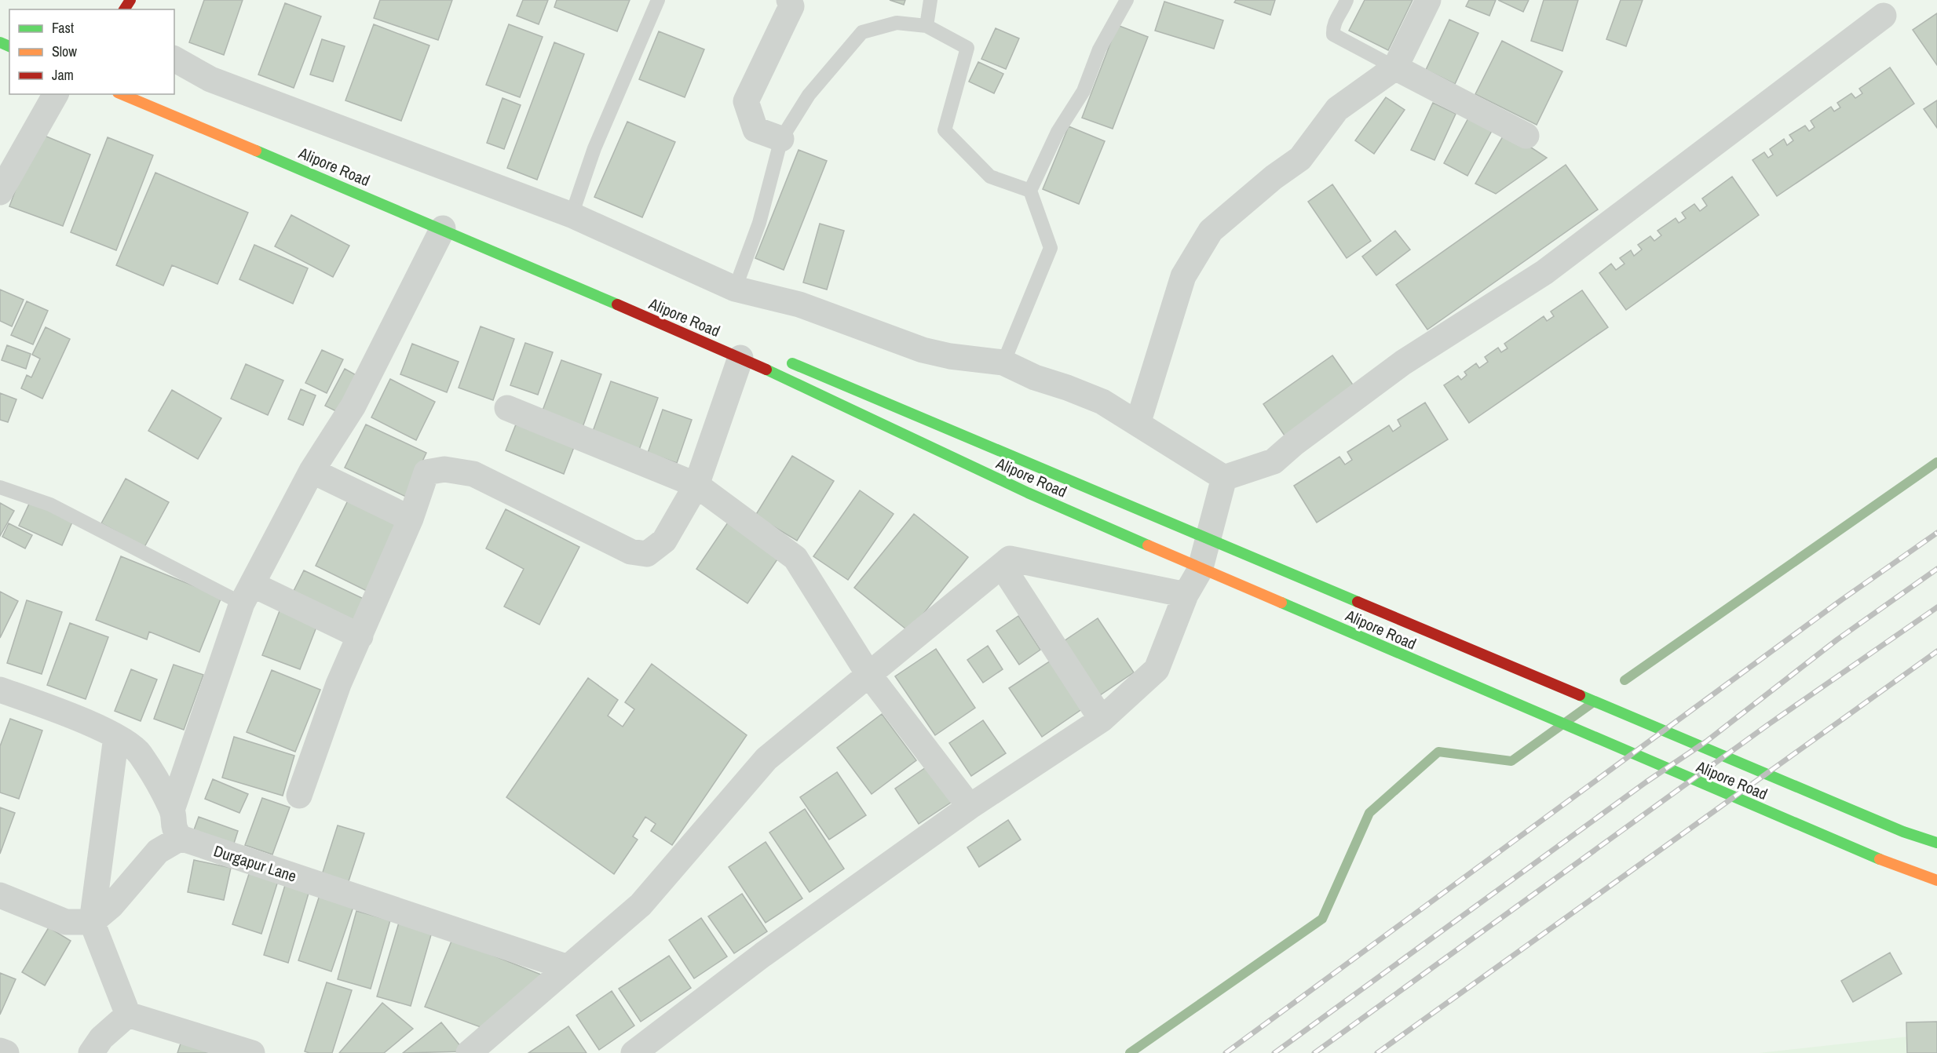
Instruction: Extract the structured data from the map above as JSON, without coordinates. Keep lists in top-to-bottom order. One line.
{"streets":{"main road":["Alipore Road"],"street":["Durgapur Lane"]},"legend":["Fast","Slow","Jam"]}
